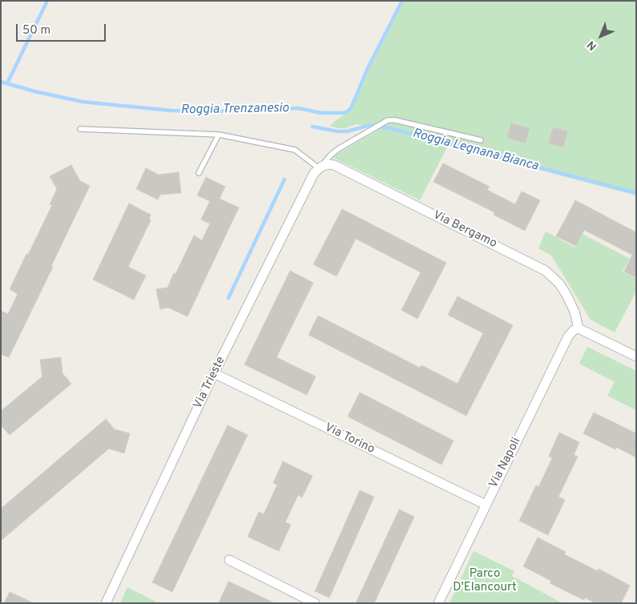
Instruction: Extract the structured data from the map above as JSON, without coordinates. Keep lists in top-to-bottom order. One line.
{"streets":{"street":["Via Bergamo","Via Trieste","Via Torino","Via Napoli"]},"crossings":[["Via Bergamo","Via Trieste"],["Via Bergamo","Via Napoli"],["Via Trieste","Via Torino"],["Via Torino","Via Napoli"]],"water":["Roggia Trenzanesio","Roggia Legnana Bianca"],"parks":["Parco D'Elancourt"],"scale_bar":"50 m","north":"bottom left"}
